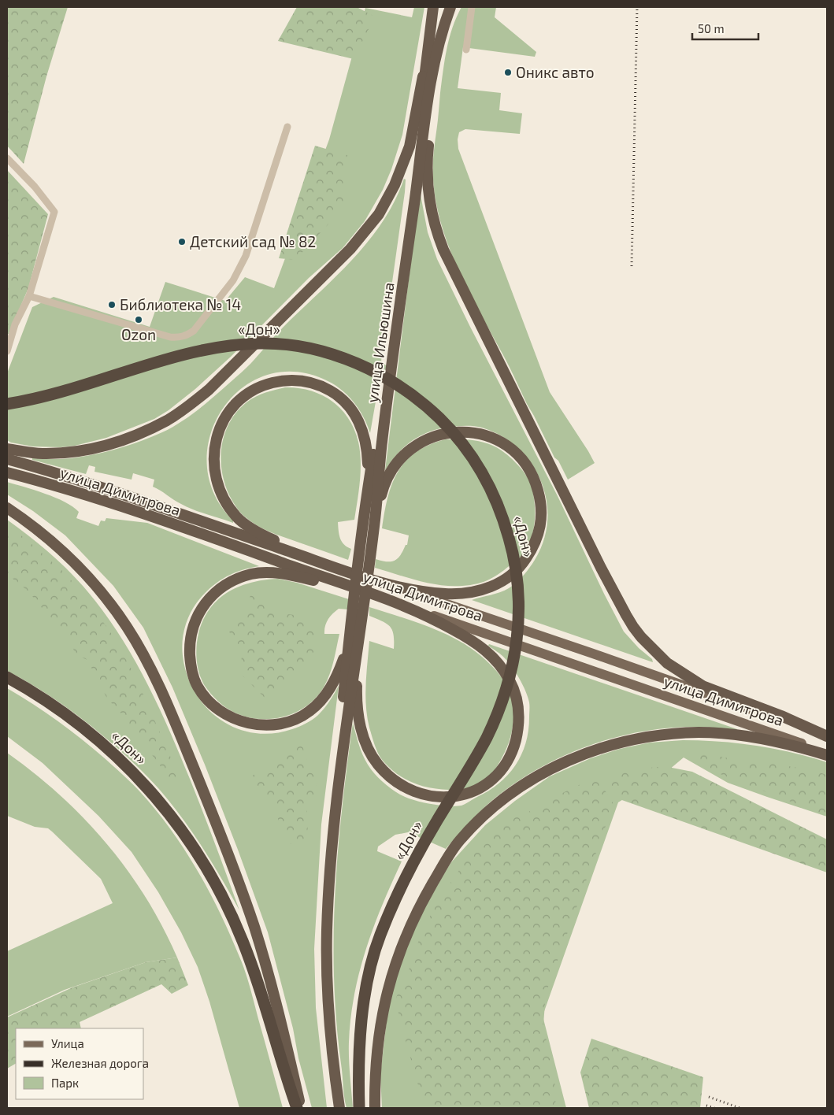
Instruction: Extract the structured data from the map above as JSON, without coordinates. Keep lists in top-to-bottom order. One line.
{"streets":{"highway":["«Дон»","улица Ильюшина","улица Димитрова"]},"places":["Оникс авто","Детский сад № 82","Библиотека № 14","Ozon"],"legend":["Улица","Железная дорога","Парк"],"scale_bar":"50 m"}
